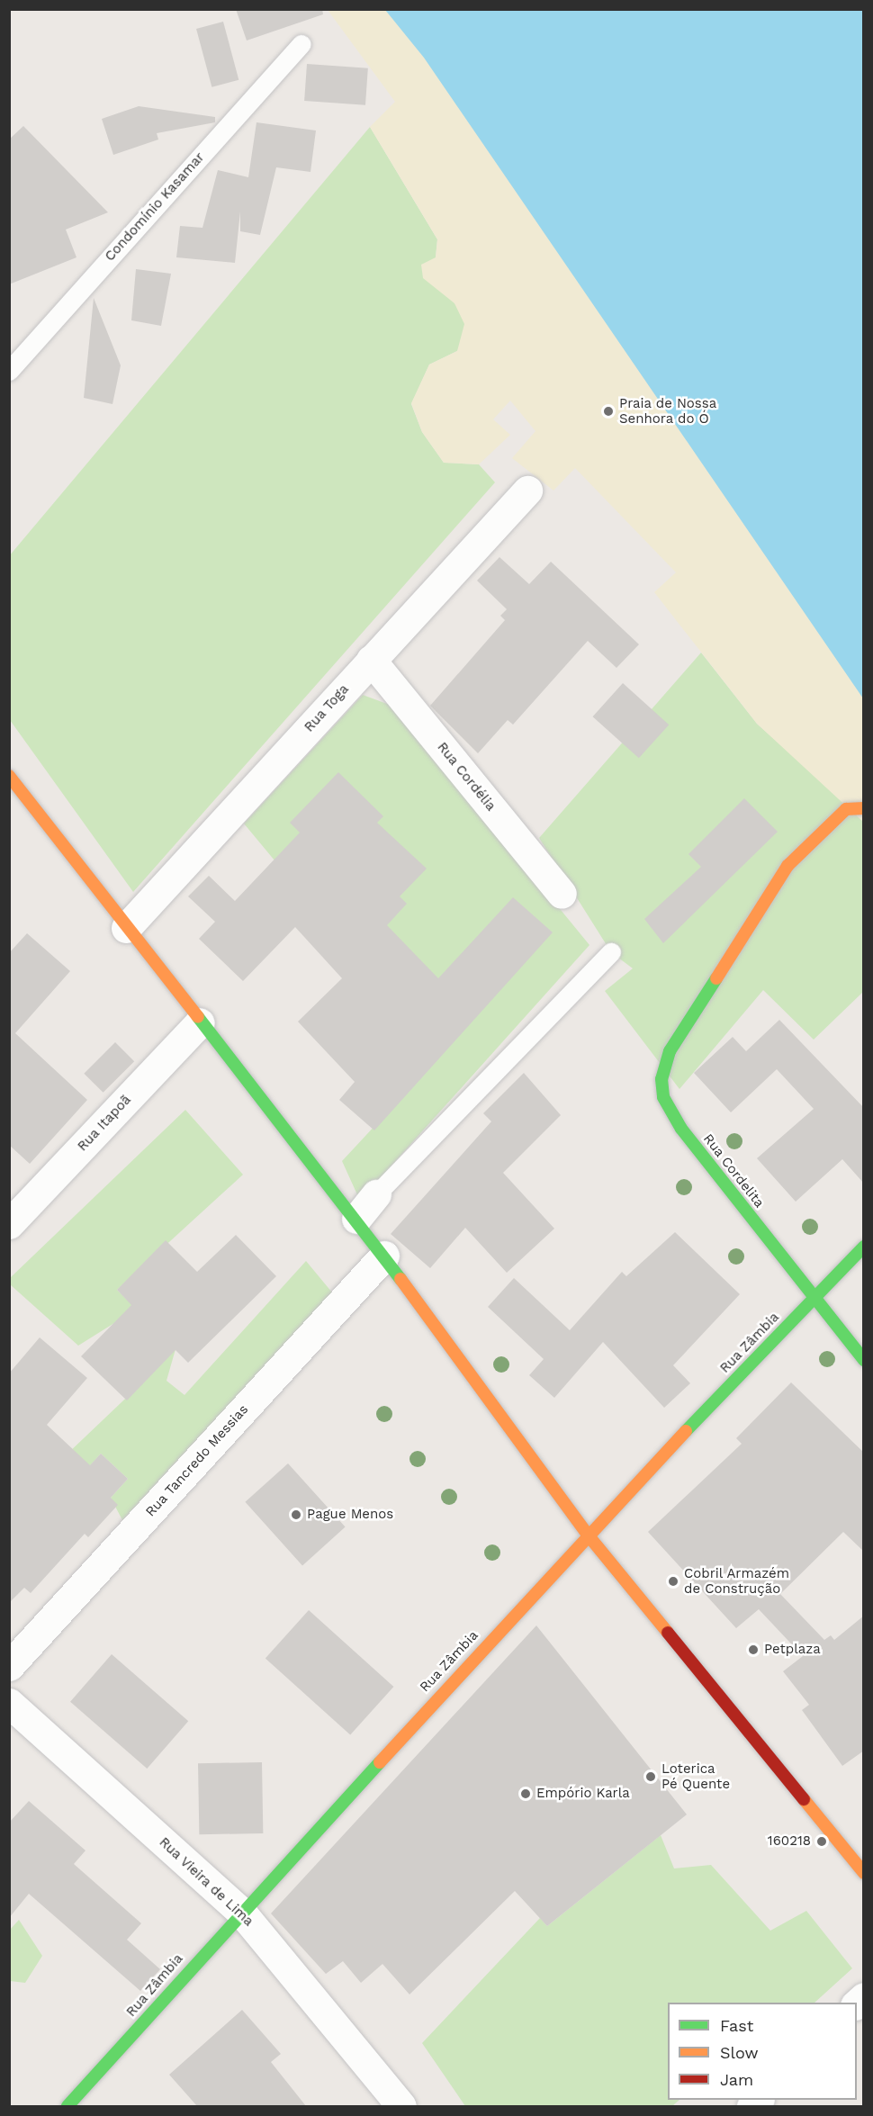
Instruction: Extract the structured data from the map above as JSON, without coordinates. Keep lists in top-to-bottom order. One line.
{"streets":{"street":["Rua Toga","Rua Cordélia","Rua Itapoã","Rua Cordelita","Rua Zâmbia","Rua Tancredo Messias","Rua Vieira de Lima"],"lane":["Condomínio Kasamar"]},"crossings":[["Rua Toga","Rua Cordélia"],["Rua Cordelita","Rua Zâmbia"],["Rua Zâmbia","Rua Vieira de Lima"]],"places":["Praia de Nossa Senhora do Ó","Pague Menos","Cobril Armazém de Construção","Petplaza","Loterica Pé Quente","Empório Karla","160218"],"legend":["Fast","Slow","Jam"]}
